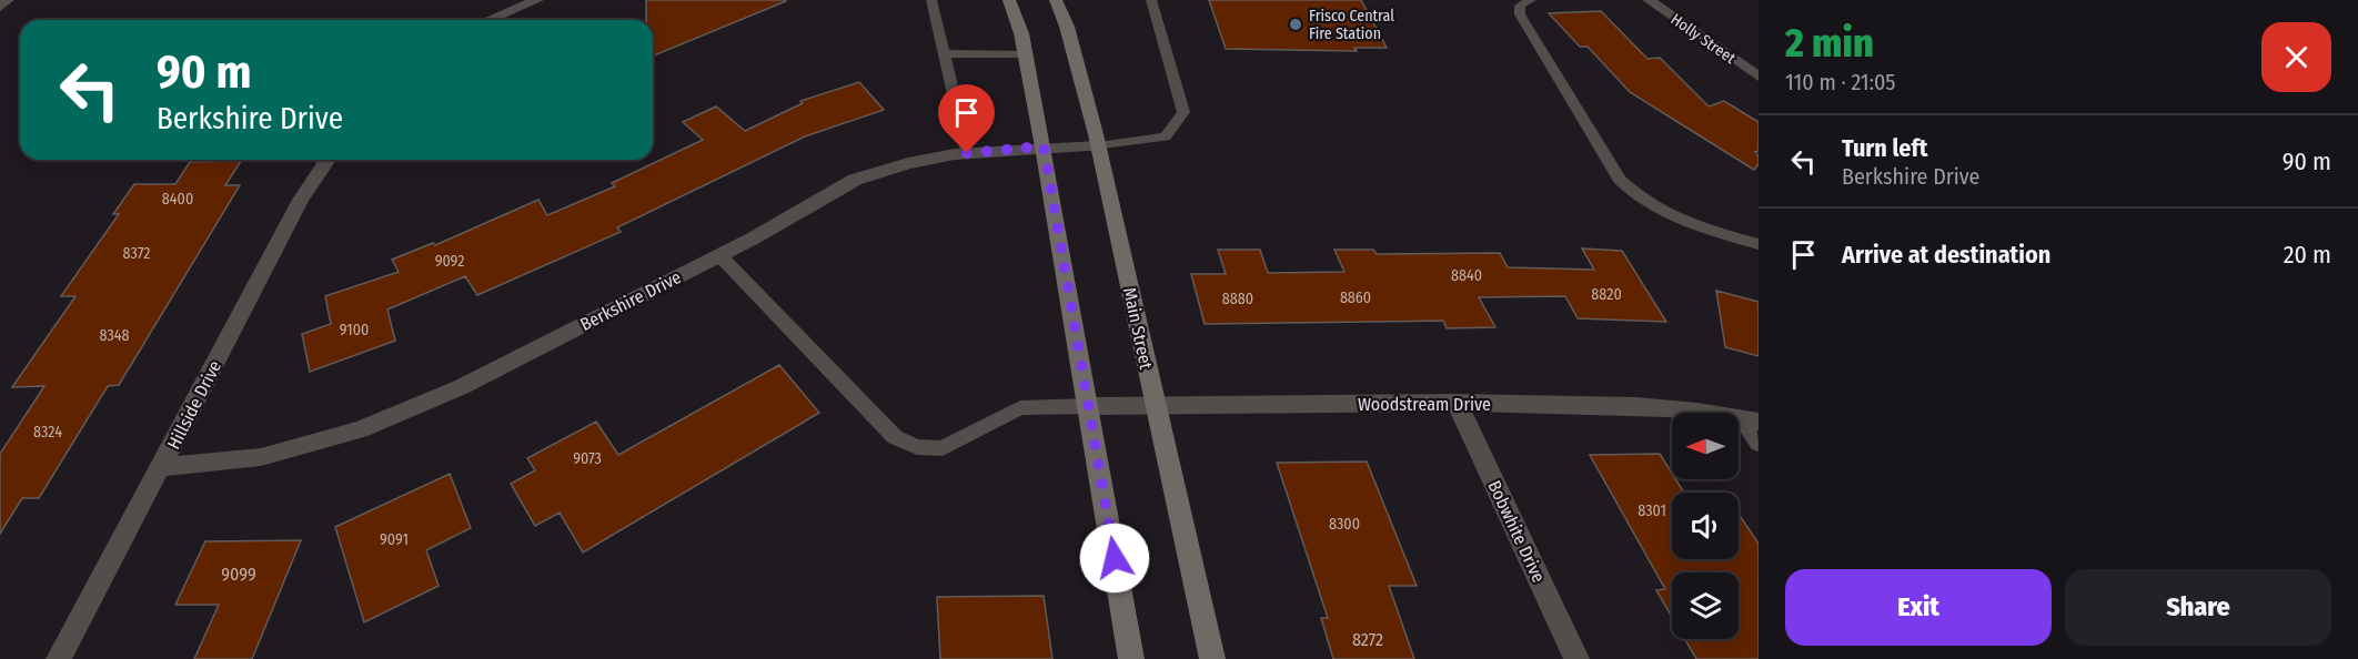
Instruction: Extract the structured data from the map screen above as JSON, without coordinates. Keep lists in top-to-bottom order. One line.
{"streets":{"main road":["Main Street"],"street":["Holly Street","Berkshire Drive","Woodstream Drive","Hillside Drive","Bobwhite Drive"]},"crossings":[["Berkshire Drive","Main Street"],["Berkshire Drive","Hillside Drive"],["Main Street","Woodstream Drive"],["Woodstream Drive","Bobwhite Drive"]],"places":["Frisco Central Fire Station"],"house_numbers":["8400","8372","9092","8840","8820","8860","8880","9100","8348","8324","9073","8301","8300","9091","9099","8272"],"north":"left","page":{"heading":["2 min","110 m · 21:05"],"turn":["90 m","Berkshire Drive"],"list":[{"name":"Turn left","note":"Berkshire Drive","value":"90 m"},{"name":"Arrive at destination","value":"20 m"}],"buttons":["Exit","Share"]}}
